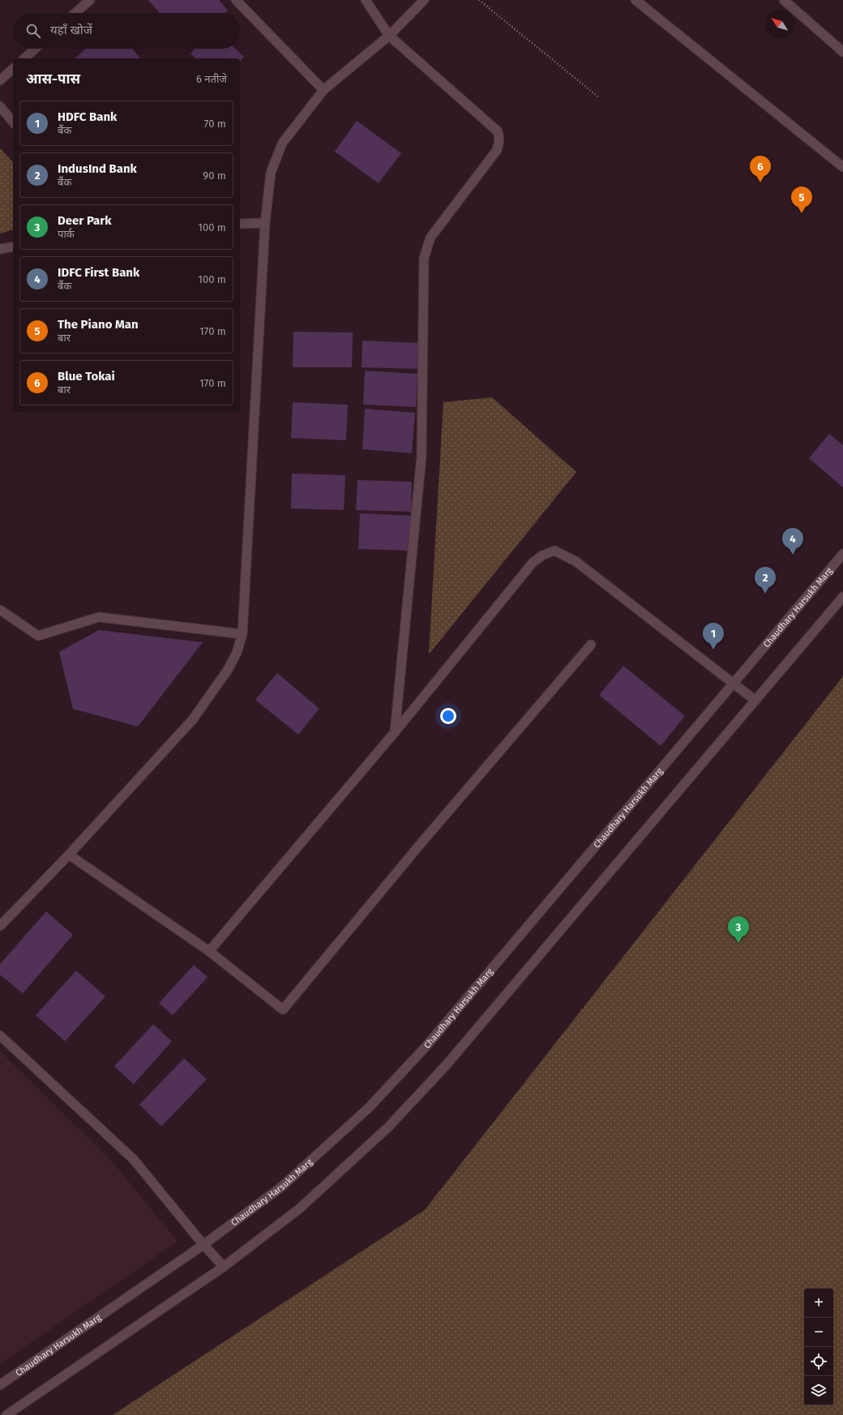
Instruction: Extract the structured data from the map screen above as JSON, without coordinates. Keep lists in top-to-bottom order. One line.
{"streets":{"street":["Chaudhary Harsukh Marg"]},"north":"top left","page":{"search":"यहाँ खोजें","heading":["आस-पास","6 नतीजे"],"list":[{"mark":"1","name":"HDFC Bank","note":"बैंक","value":"70 m"},{"mark":"2","name":"IndusInd Bank","note":"बैंक","value":"90 m"},{"mark":"3","name":"Deer Park","note":"पार्क","value":"100 m"},{"mark":"4","name":"IDFC First Bank","note":"बैंक","value":"100 m"},{"mark":"5","name":"The Piano Man","note":"बार","value":"170 m"},{"mark":"6","name":"Blue Tokai","note":"बार","value":"170 m"}],"pins":["6","5","4","2","1","3"],"map_buttons":["+","−"]}}
